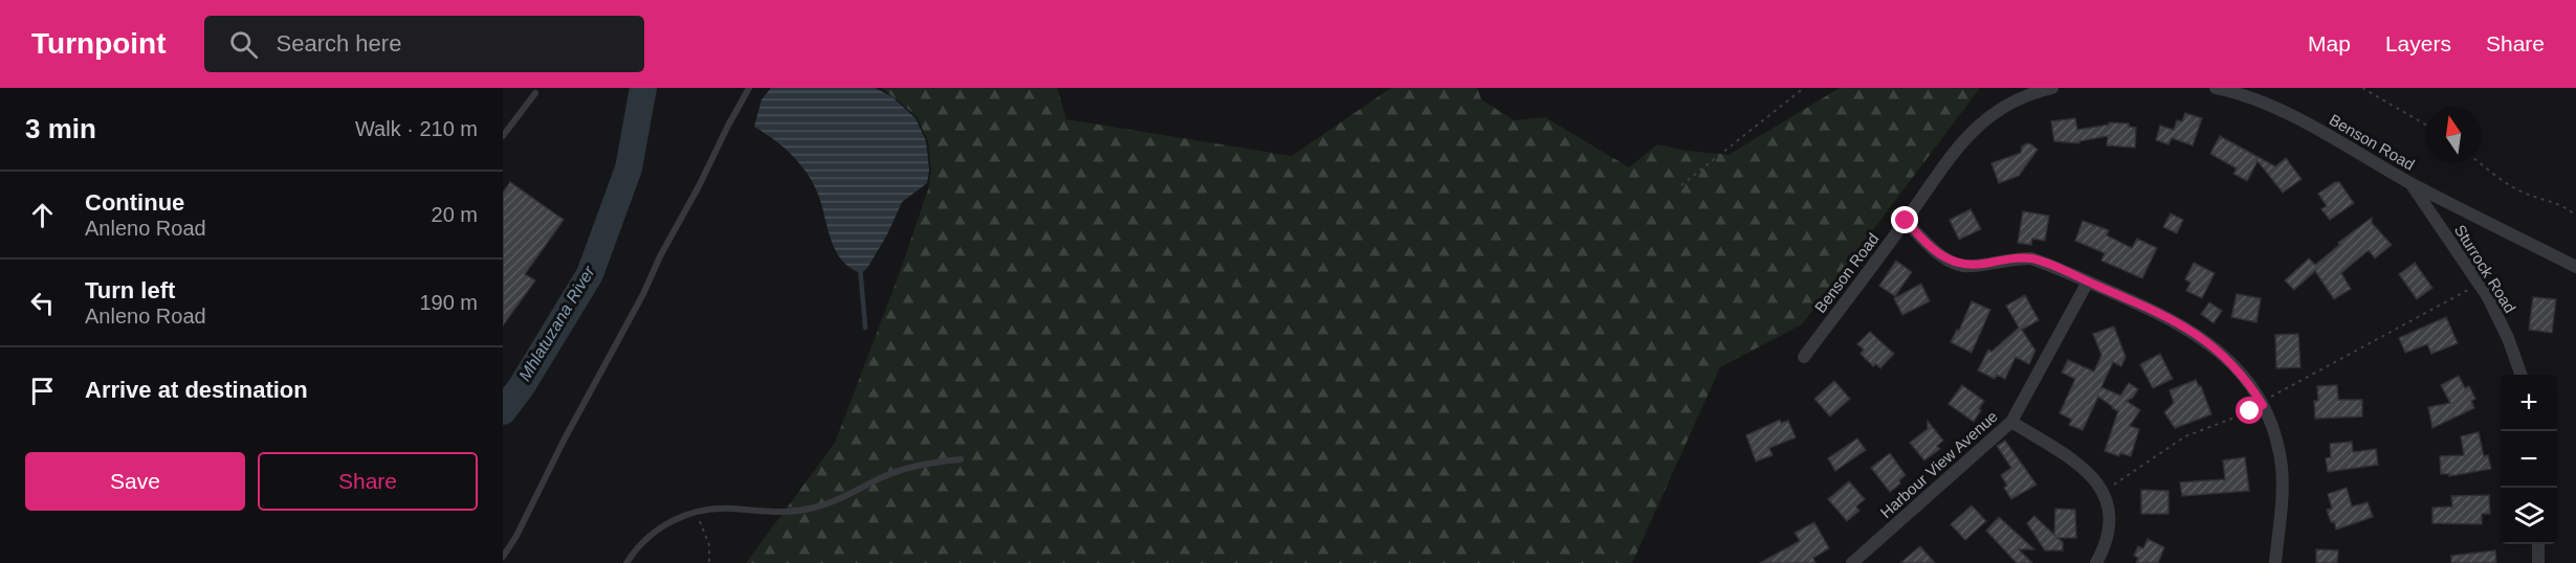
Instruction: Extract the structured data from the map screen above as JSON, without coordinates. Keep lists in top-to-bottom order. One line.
{"streets":{"street":["Benson Road","Sturrock Road","Harbour View Avenue"]},"crossings":[["Benson Road","Sturrock Road"]],"water":["Mhlatuzana River"],"north":"top","page":{"header":"Turnpoint","search":"Search here","nav":["Map","Layers","Share"],"heading":["3 min","Walk · 210 m"],"list":[["Continue","Anleno Road","20 m"],["Turn left","Anleno Road","190 m"],"Arrive at destination"],"map_buttons":["+","−"],"buttons":["Save","Share"]}}
